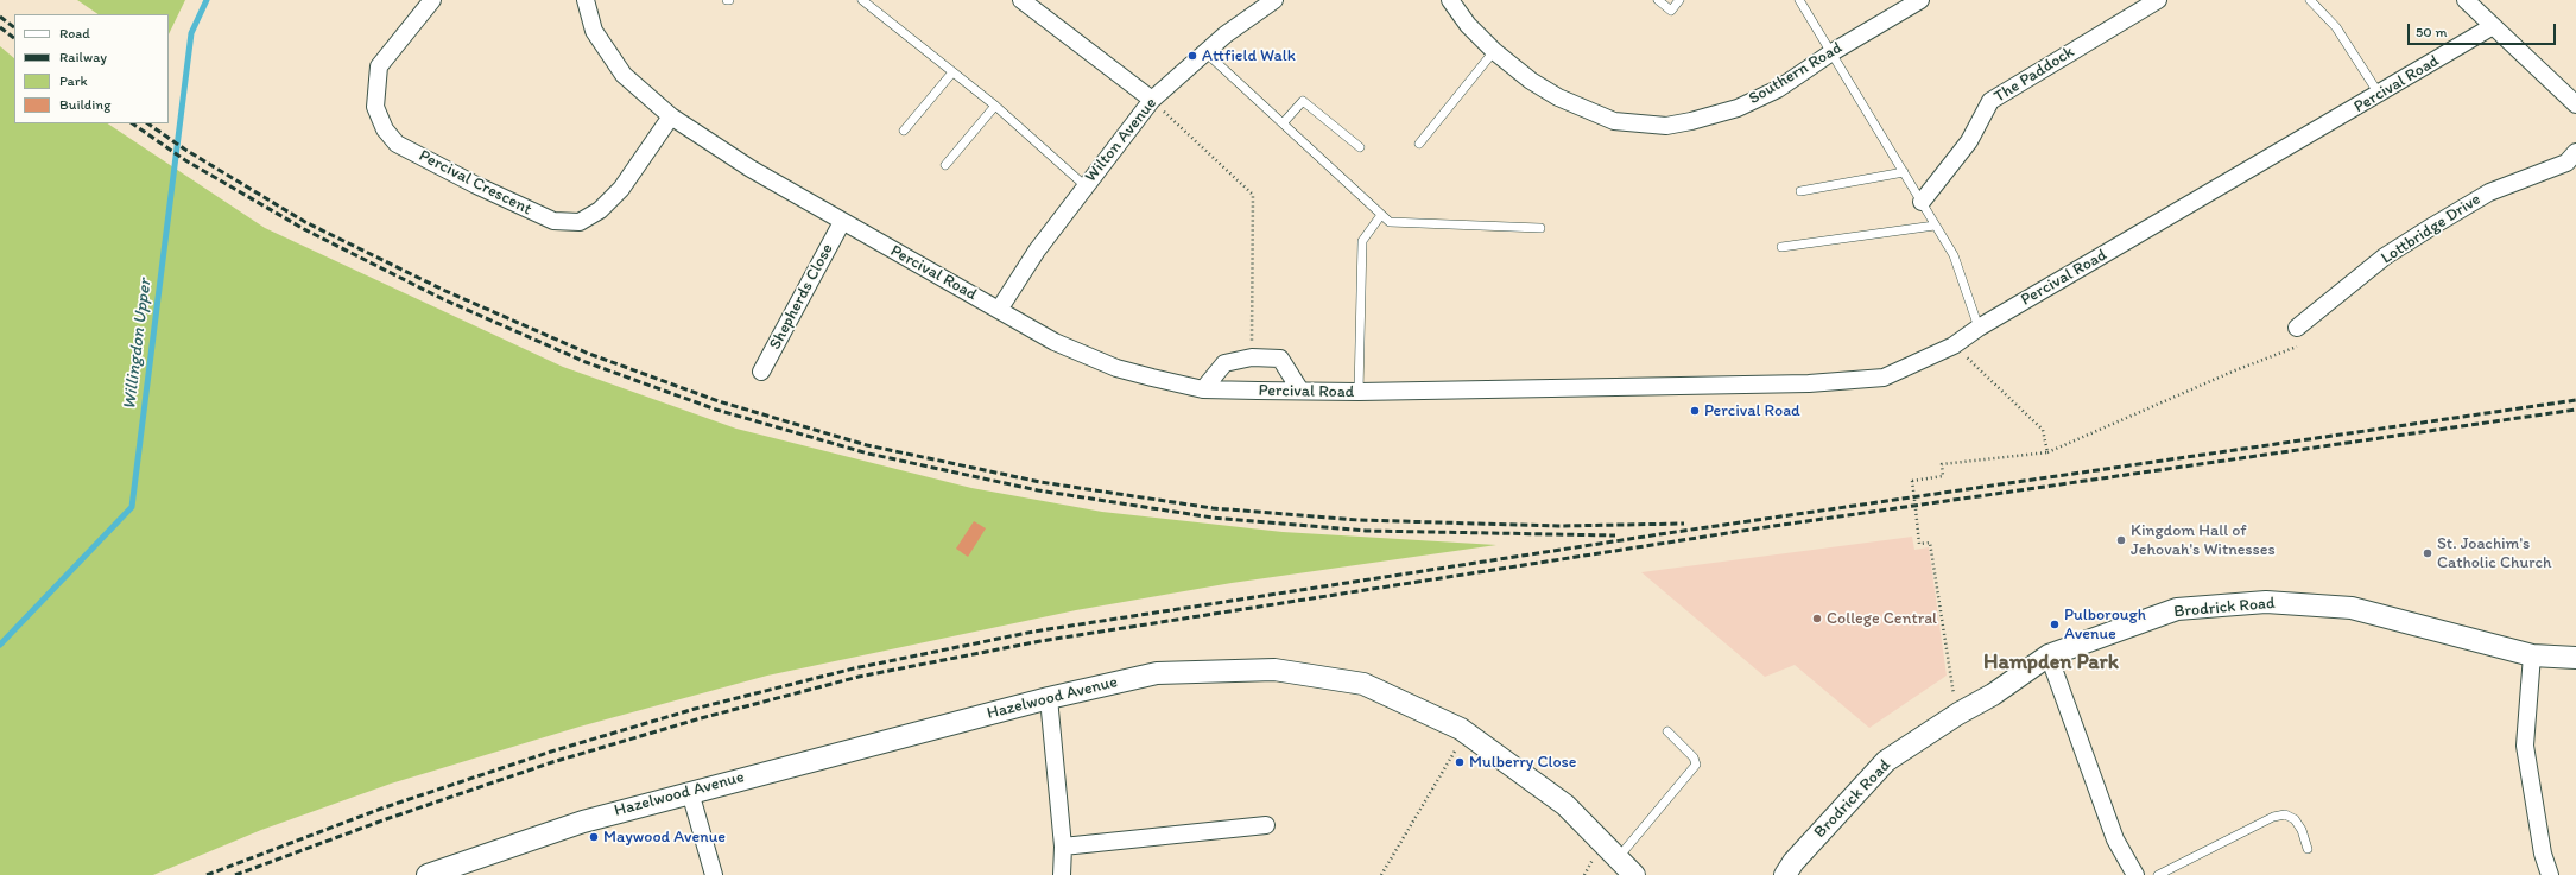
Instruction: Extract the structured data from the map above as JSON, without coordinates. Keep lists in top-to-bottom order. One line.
{"streets":{"street":["Southern Road","The Paddock","Percival Road","Wilton Avenue","Percival Crescent","Lottbridge Drive","Shepherds Close","Brodrick Road","Hazelwood Avenue"]},"crossings":[["Percival Road","Wilton Avenue"],["Percival Road","Percival Crescent"],["Percival Road","Shepherds Close"]],"districts":["Hampden Park"],"water":["Willingdon Upper"],"places":["Attfield Walk","Percival Road","Kingdom Hall of Jehovah's Witnesses","St. Joachim's Catholic Church","College Central","Pulborough Avenue","Mulberry Close","Maywood Avenue"],"legend":["Road","Railway","Park","Building"],"scale_bar":"50 m"}
